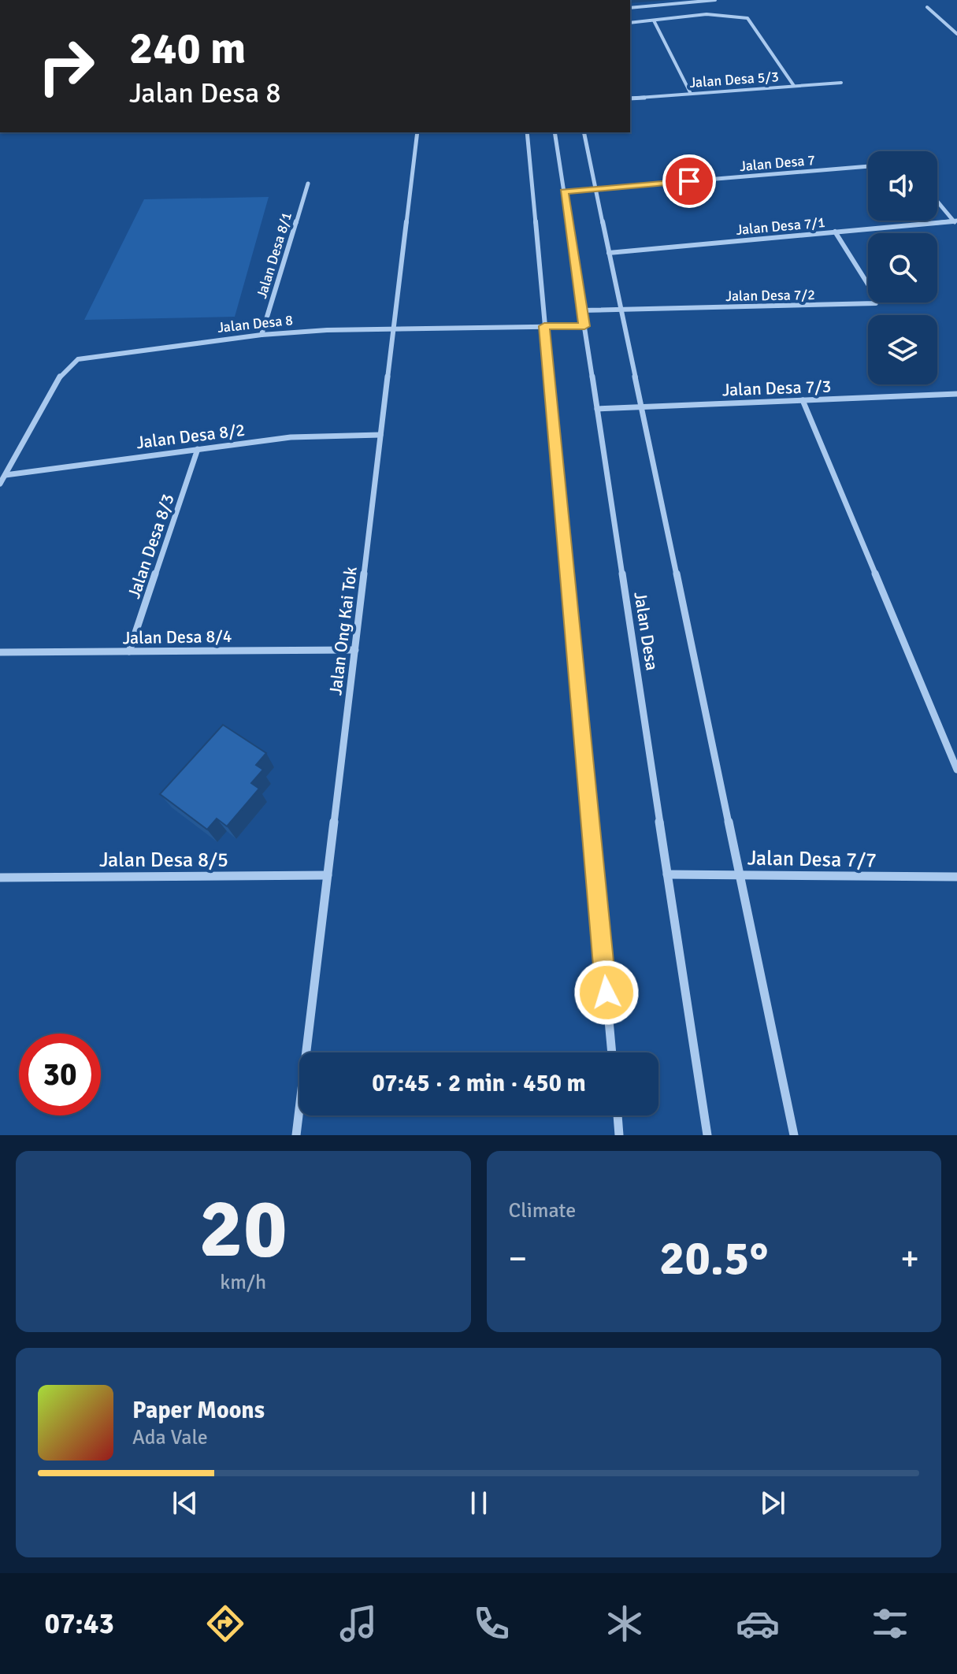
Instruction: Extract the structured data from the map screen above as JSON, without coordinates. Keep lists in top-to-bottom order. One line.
{"streets":{"street":["Jalan Desa 5/3","Jalan Desa 7","Jalan Desa 7/1","Jalan Desa 8/1","Jalan Desa 7/2","Jalan Desa 8","Jalan Desa 7/3","Jalan Desa 8/2","Jalan Desa 8/3","Jalan Ong Kai Tok","Jalan Desa","Jalan Desa 8/4","Jalan Desa 7/7","Jalan Desa 8/5"]},"crossings":[["Jalan Desa 7","Jalan Desa"],["Jalan Desa 7/1","Jalan Desa 7/2"],["Jalan Desa 8/1","Jalan Desa 8"],["Jalan Desa 7/2","Jalan Desa"],["Jalan Desa 8","Jalan Desa 8/2"],["Jalan Desa 8","Jalan Ong Kai Tok"],["Jalan Desa 8","Jalan Desa"],["Jalan Desa 7/3","Jalan Desa"],["Jalan Desa 8/2","Jalan Desa 8/3"],["Jalan Desa 8/2","Jalan Ong Kai Tok"],["Jalan Desa 8/3","Jalan Desa 8/4"],["Jalan Ong Kai Tok","Jalan Desa 8/4"],["Jalan Ong Kai Tok","Jalan Desa 8/5"],["Jalan Desa","Jalan Desa 7/7"]],"page":{"turn":["240 m","Jalan Desa 8"],"limit":"30","trip":"07:45 · 2 min · 450 m","tile":[["20","km/h"],"Climate"],"heat":["−","20.5°","+"],"song":["Paper Moons","Ada Vale"],"tabs":"07:43"}}
